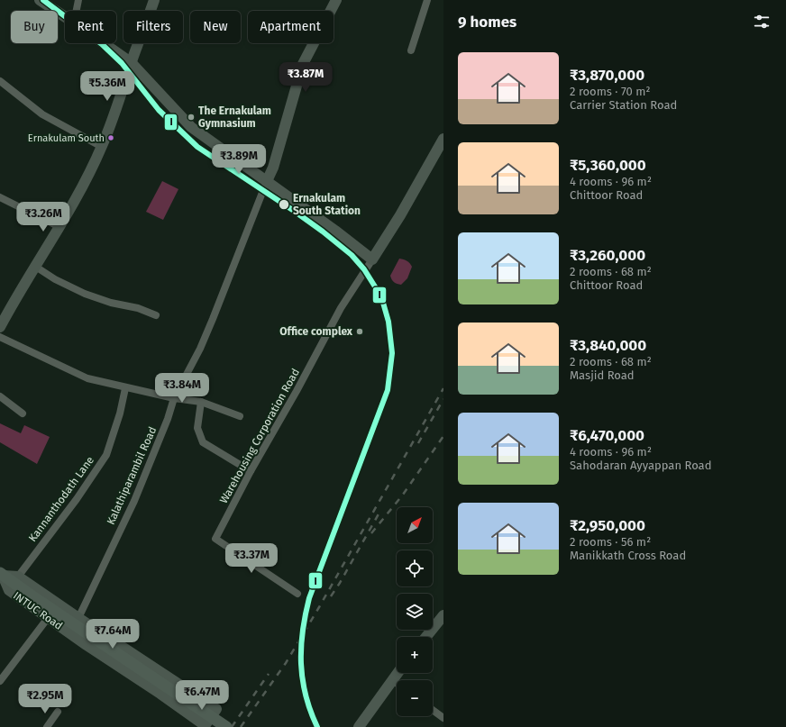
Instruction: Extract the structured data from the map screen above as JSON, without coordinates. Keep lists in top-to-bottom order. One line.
{"streets":{"street":["Warehousing Corporation Road","Kalathiparambil Road","Kannanthodath Lane","INTUC Road"]},"places":["The Ernakulam Gymnasium","Ernakulam South","Ernakulam South Station","Office complex"],"lines":["transit line I"],"north":"top right","page":{"heading":"9 homes","chip":["Buy","Rent","Filters","New","Apartment"],"list":[{"name":"₹3,870,000","note":"2 rooms · 70 m² · Carrier Station Road"},{"name":"₹5,360,000","note":"4 rooms · 96 m² · Chittoor Road"},{"name":"₹3,260,000","note":"2 rooms · 68 m² · Chittoor Road"},{"name":"₹3,840,000","note":"2 rooms · 68 m² · Masjid Road"},{"name":"₹6,470,000","note":"4 rooms · 96 m² · Sahodaran Ayyappan Road"},{"name":"₹2,950,000","note":"2 rooms · 56 m² · Manikkath Cross Road"}],"price":["₹3.87M","₹5.36M","₹3.89M","₹3.26M","₹3.84M","₹3.37M","₹7.64M","₹6.47M","₹2.95M"],"map_buttons":["+","−"]}}
